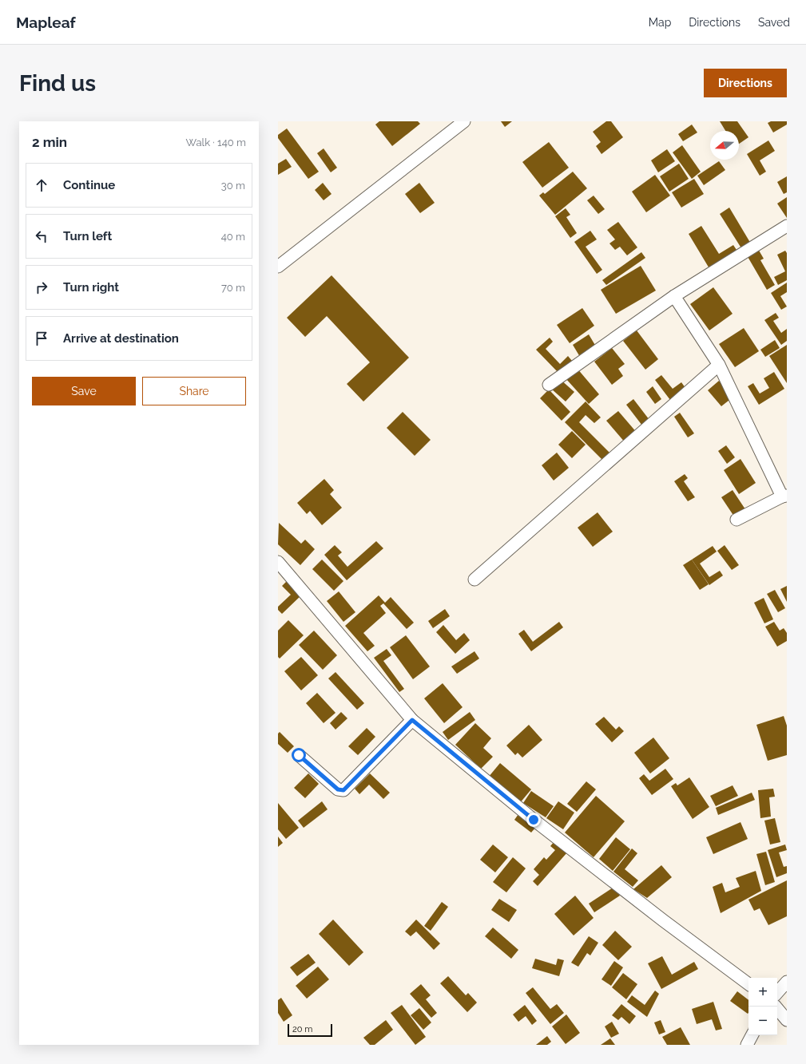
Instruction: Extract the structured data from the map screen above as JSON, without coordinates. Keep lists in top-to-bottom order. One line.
{"scale_bar":"20 m","north":"left","page":{"header":"Mapleaf","nav":["Map","Directions","Saved"],"buttons":["Directions",["Save","Share"]],"title":"Find us","heading":["2 min","Walk · 140 m"],"list":[["Continue","30 m"],["Turn left","40 m"],["Turn right","70 m"],"Arrive at destination"],"map_buttons":["+","−"],"scale":"20 m"}}
